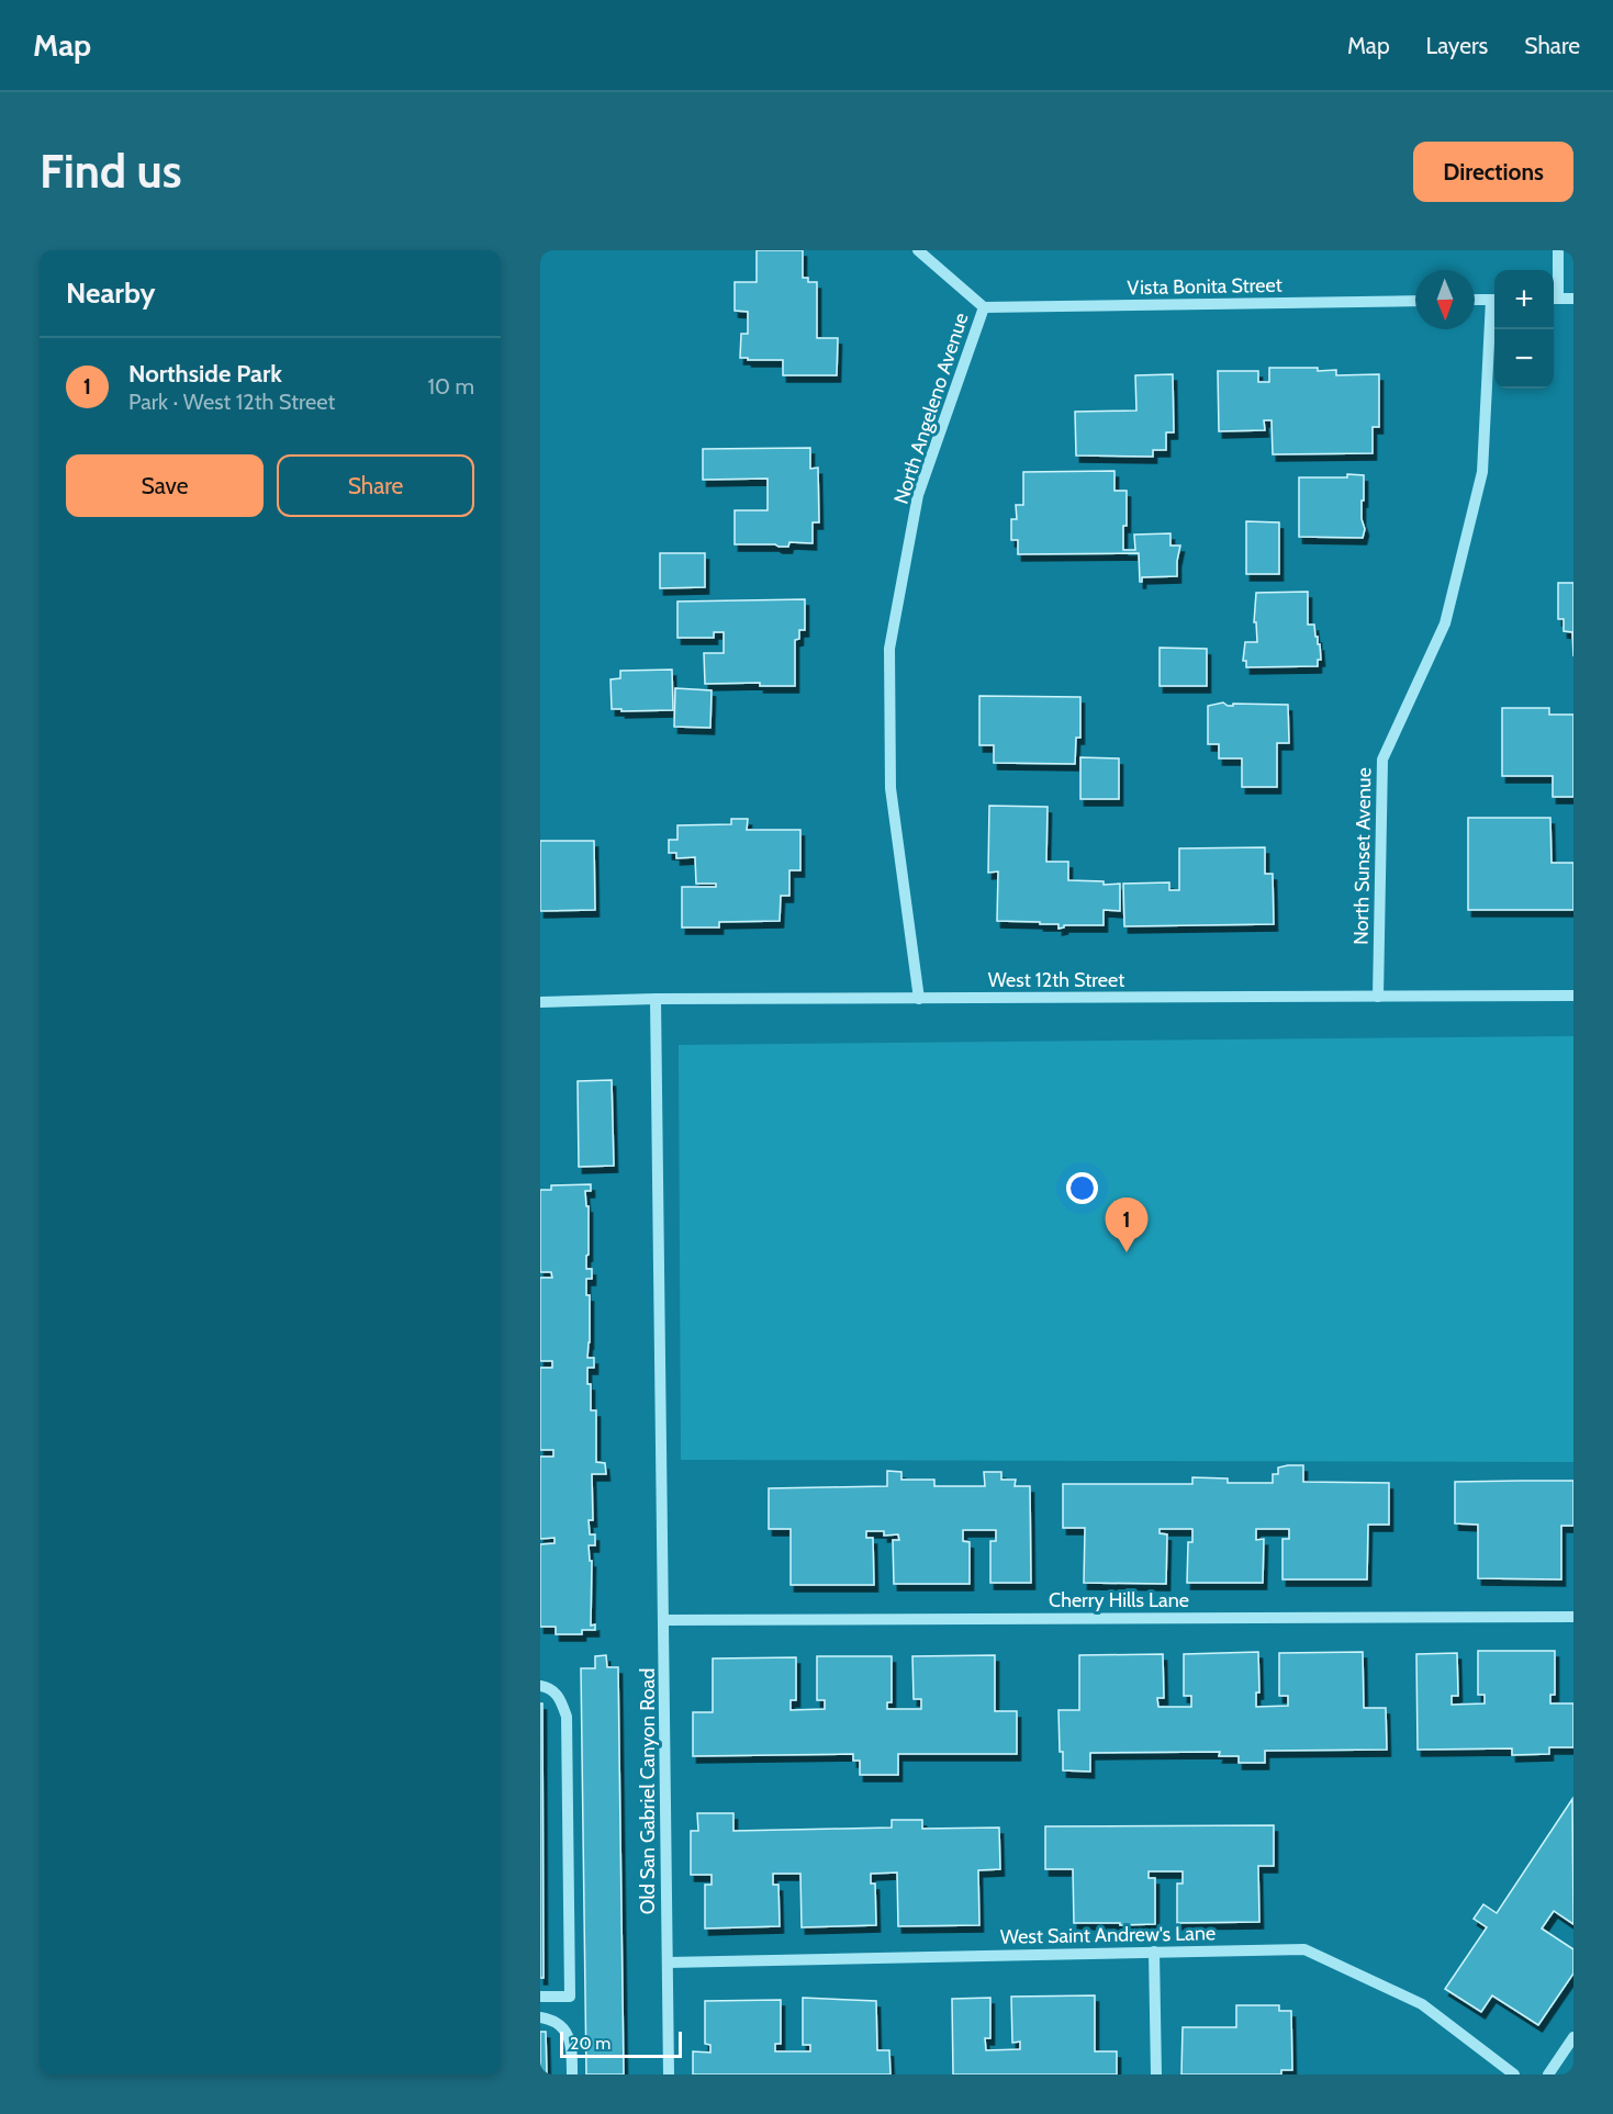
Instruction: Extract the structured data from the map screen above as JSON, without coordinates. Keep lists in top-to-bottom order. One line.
{"streets":{"street":["Vista Bonita Street","North Angeleno Avenue","North Sunset Avenue","West 12th Street","Cherry Hills Lane","Old San Gabriel Canyon Road","West Saint Andrew's Lane"]},"crossings":[["Vista Bonita Street","North Angeleno Avenue"],["North Angeleno Avenue","West 12th Street"],["North Sunset Avenue","West 12th Street"],["West 12th Street","Old San Gabriel Canyon Road"],["Cherry Hills Lane","Old San Gabriel Canyon Road"],["Old San Gabriel Canyon Road","West Saint Andrew's Lane"]],"scale_bar":"20 m","north":"bottom","page":{"header":"Map","nav":["Map","Layers","Share"],"buttons":["Directions",["Save","Share"]],"title":"Find us","heading":"Nearby","map_buttons":["+","−"],"list":[{"mark":"1","name":"Northside Park","note":"Park · West 12th Street","value":"10 m"}],"pins":"1","scale":"20 m"}}
